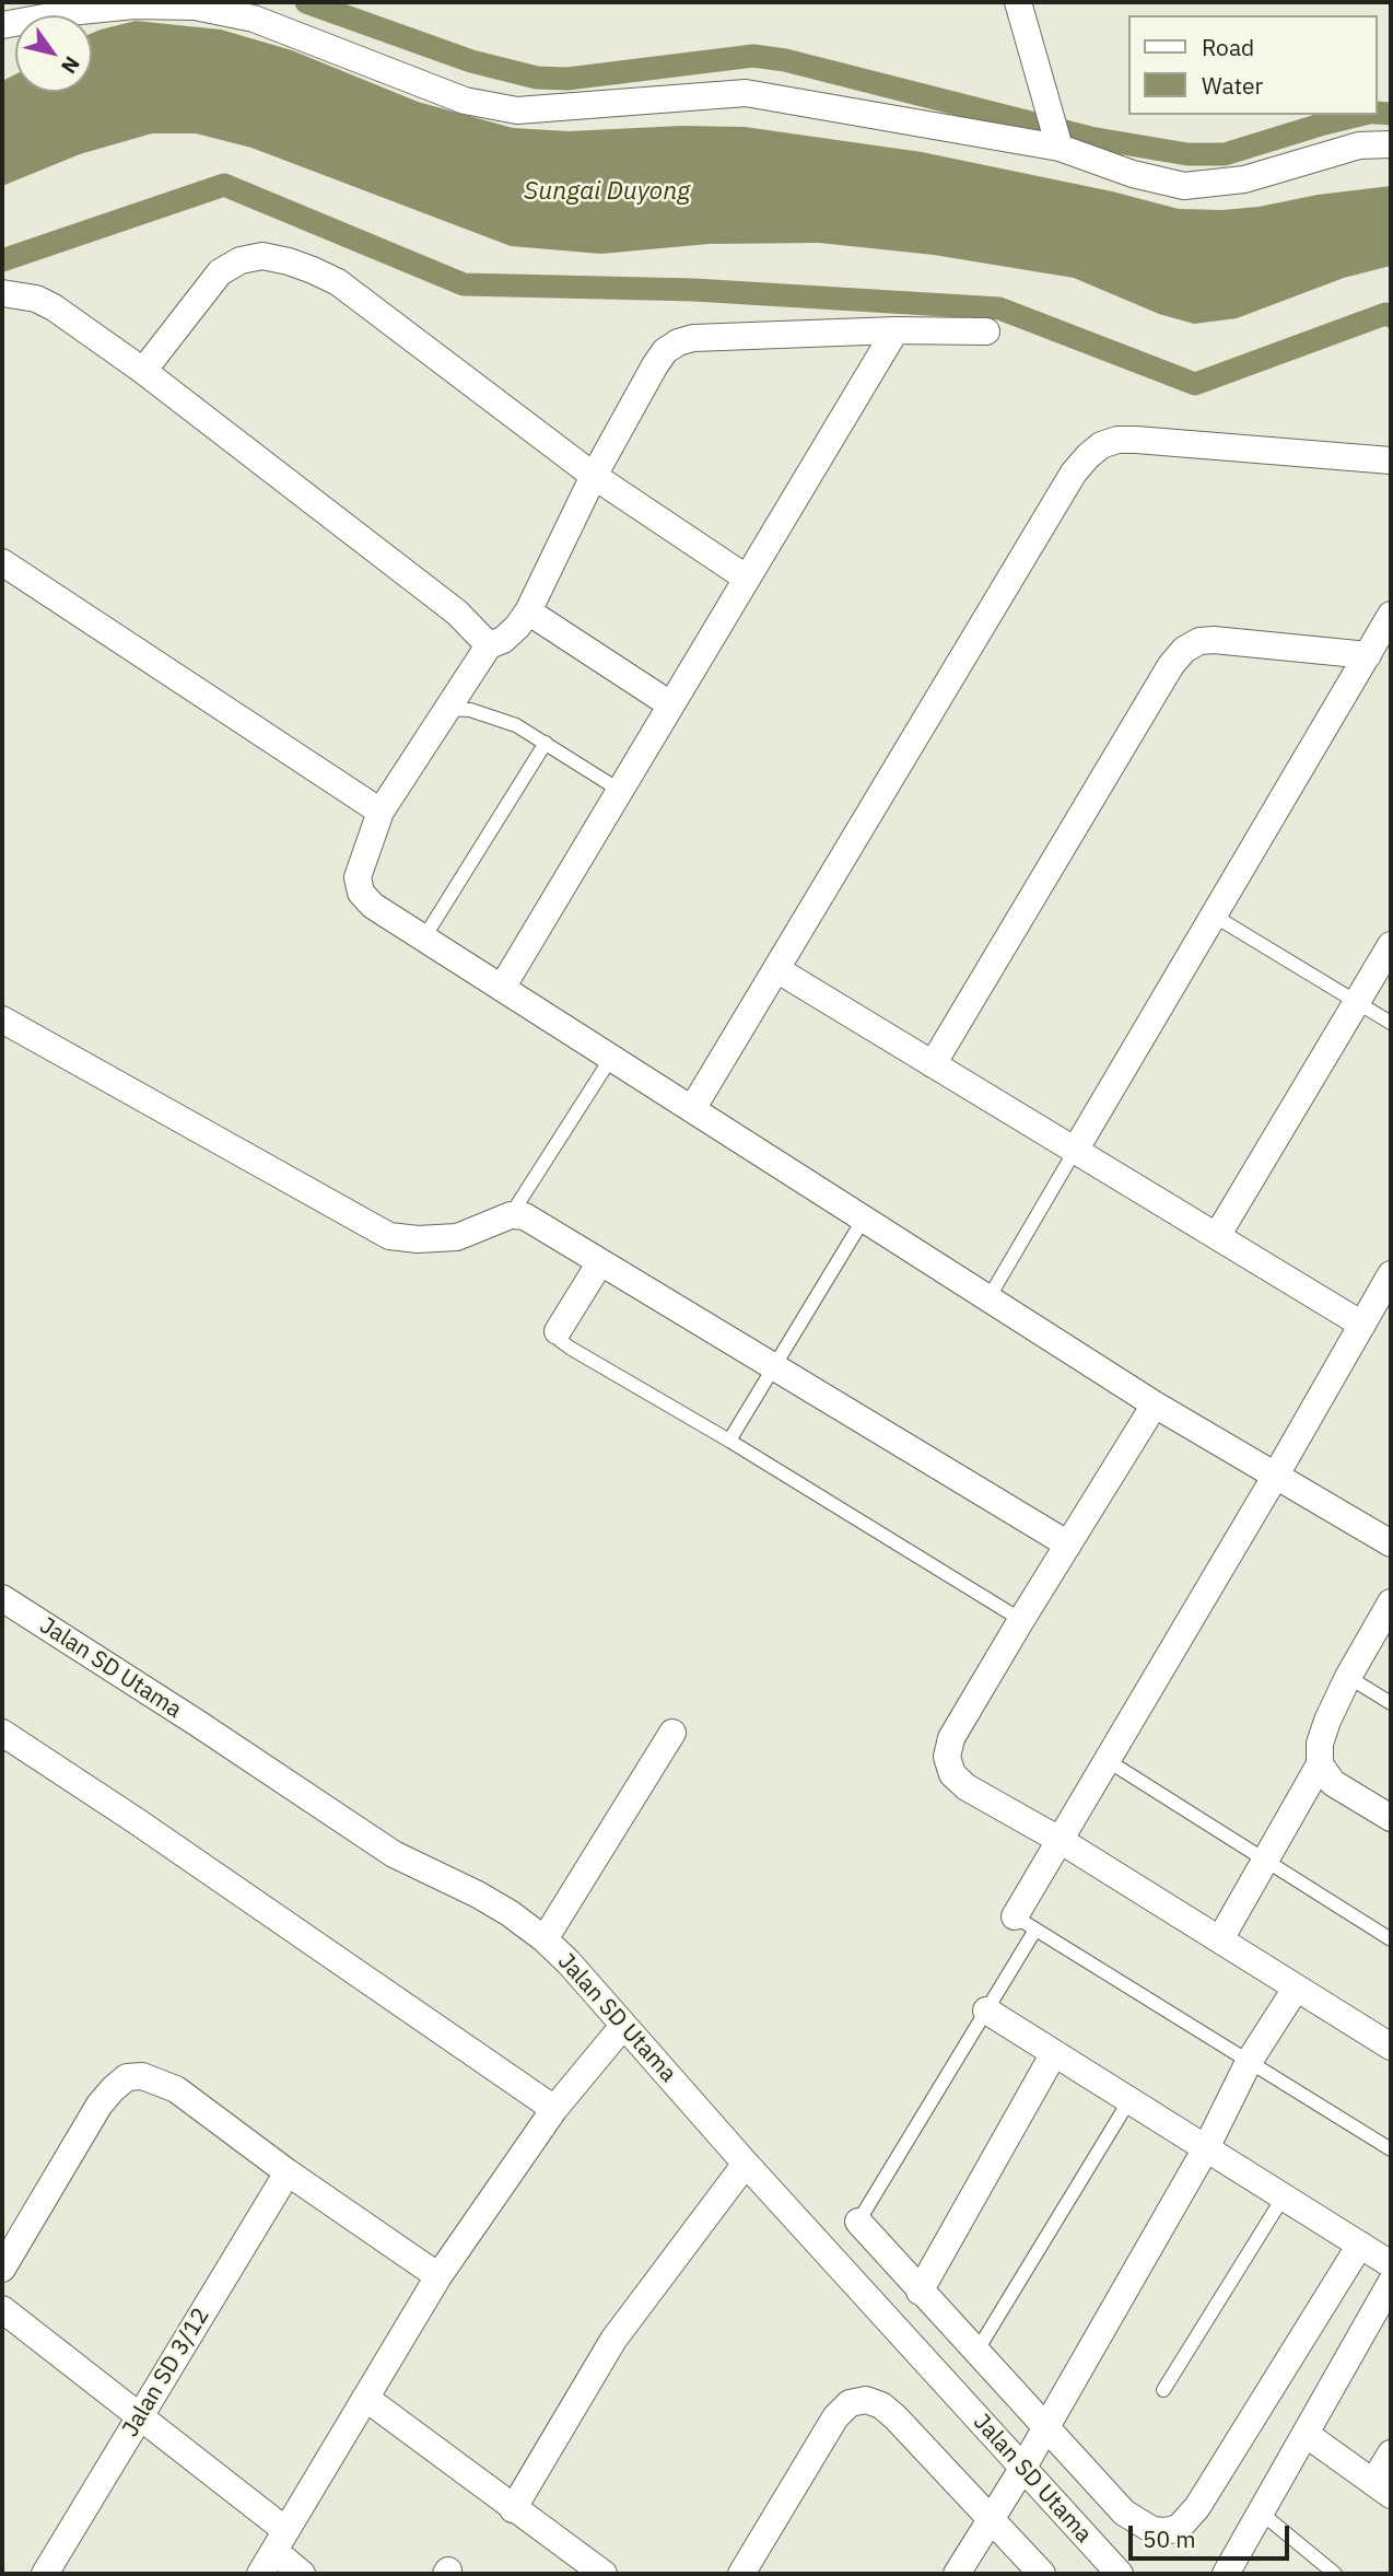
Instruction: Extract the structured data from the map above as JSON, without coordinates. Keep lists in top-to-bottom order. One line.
{"streets":{"street":["Jalan SD Utama","Jalan SD 3/12"]},"water":["Sungai Duyong"],"legend":["Road","Water"],"scale_bar":"50 m","north":"bottom right"}
